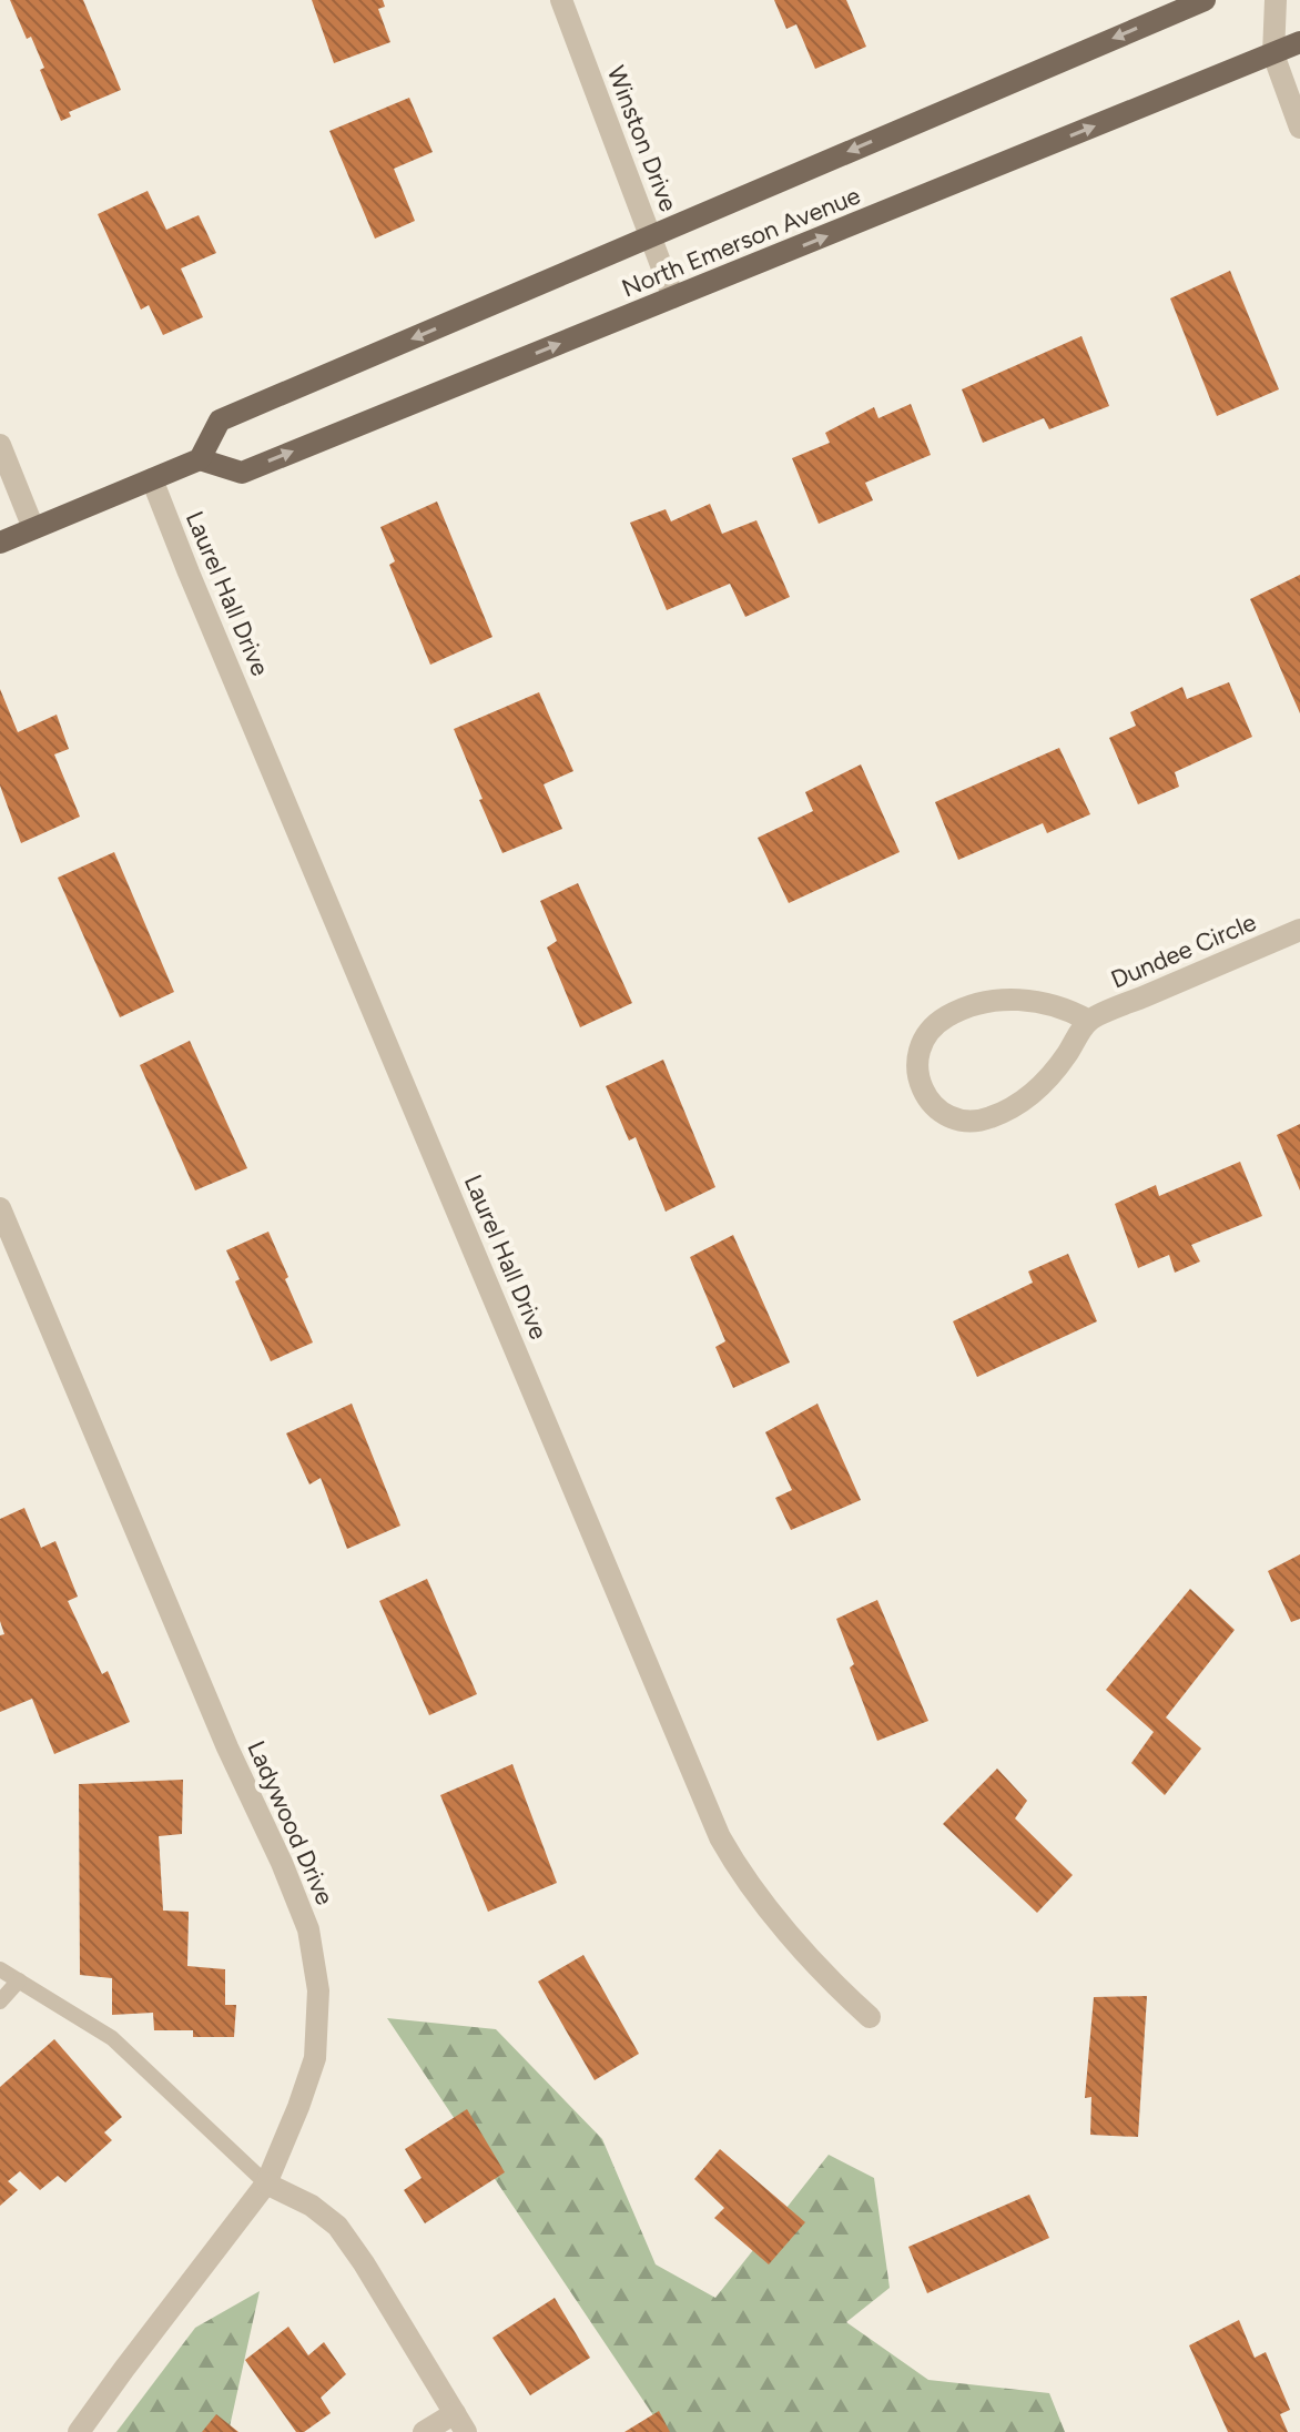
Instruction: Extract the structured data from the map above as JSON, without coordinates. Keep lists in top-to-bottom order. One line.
{"streets":{"main road":["North Emerson Avenue"],"street":["Winston Drive","Laurel Hall Drive","Dundee Circle","Ladywood Drive"]},"crossings":[["Winston Drive","North Emerson Avenue"]]}
